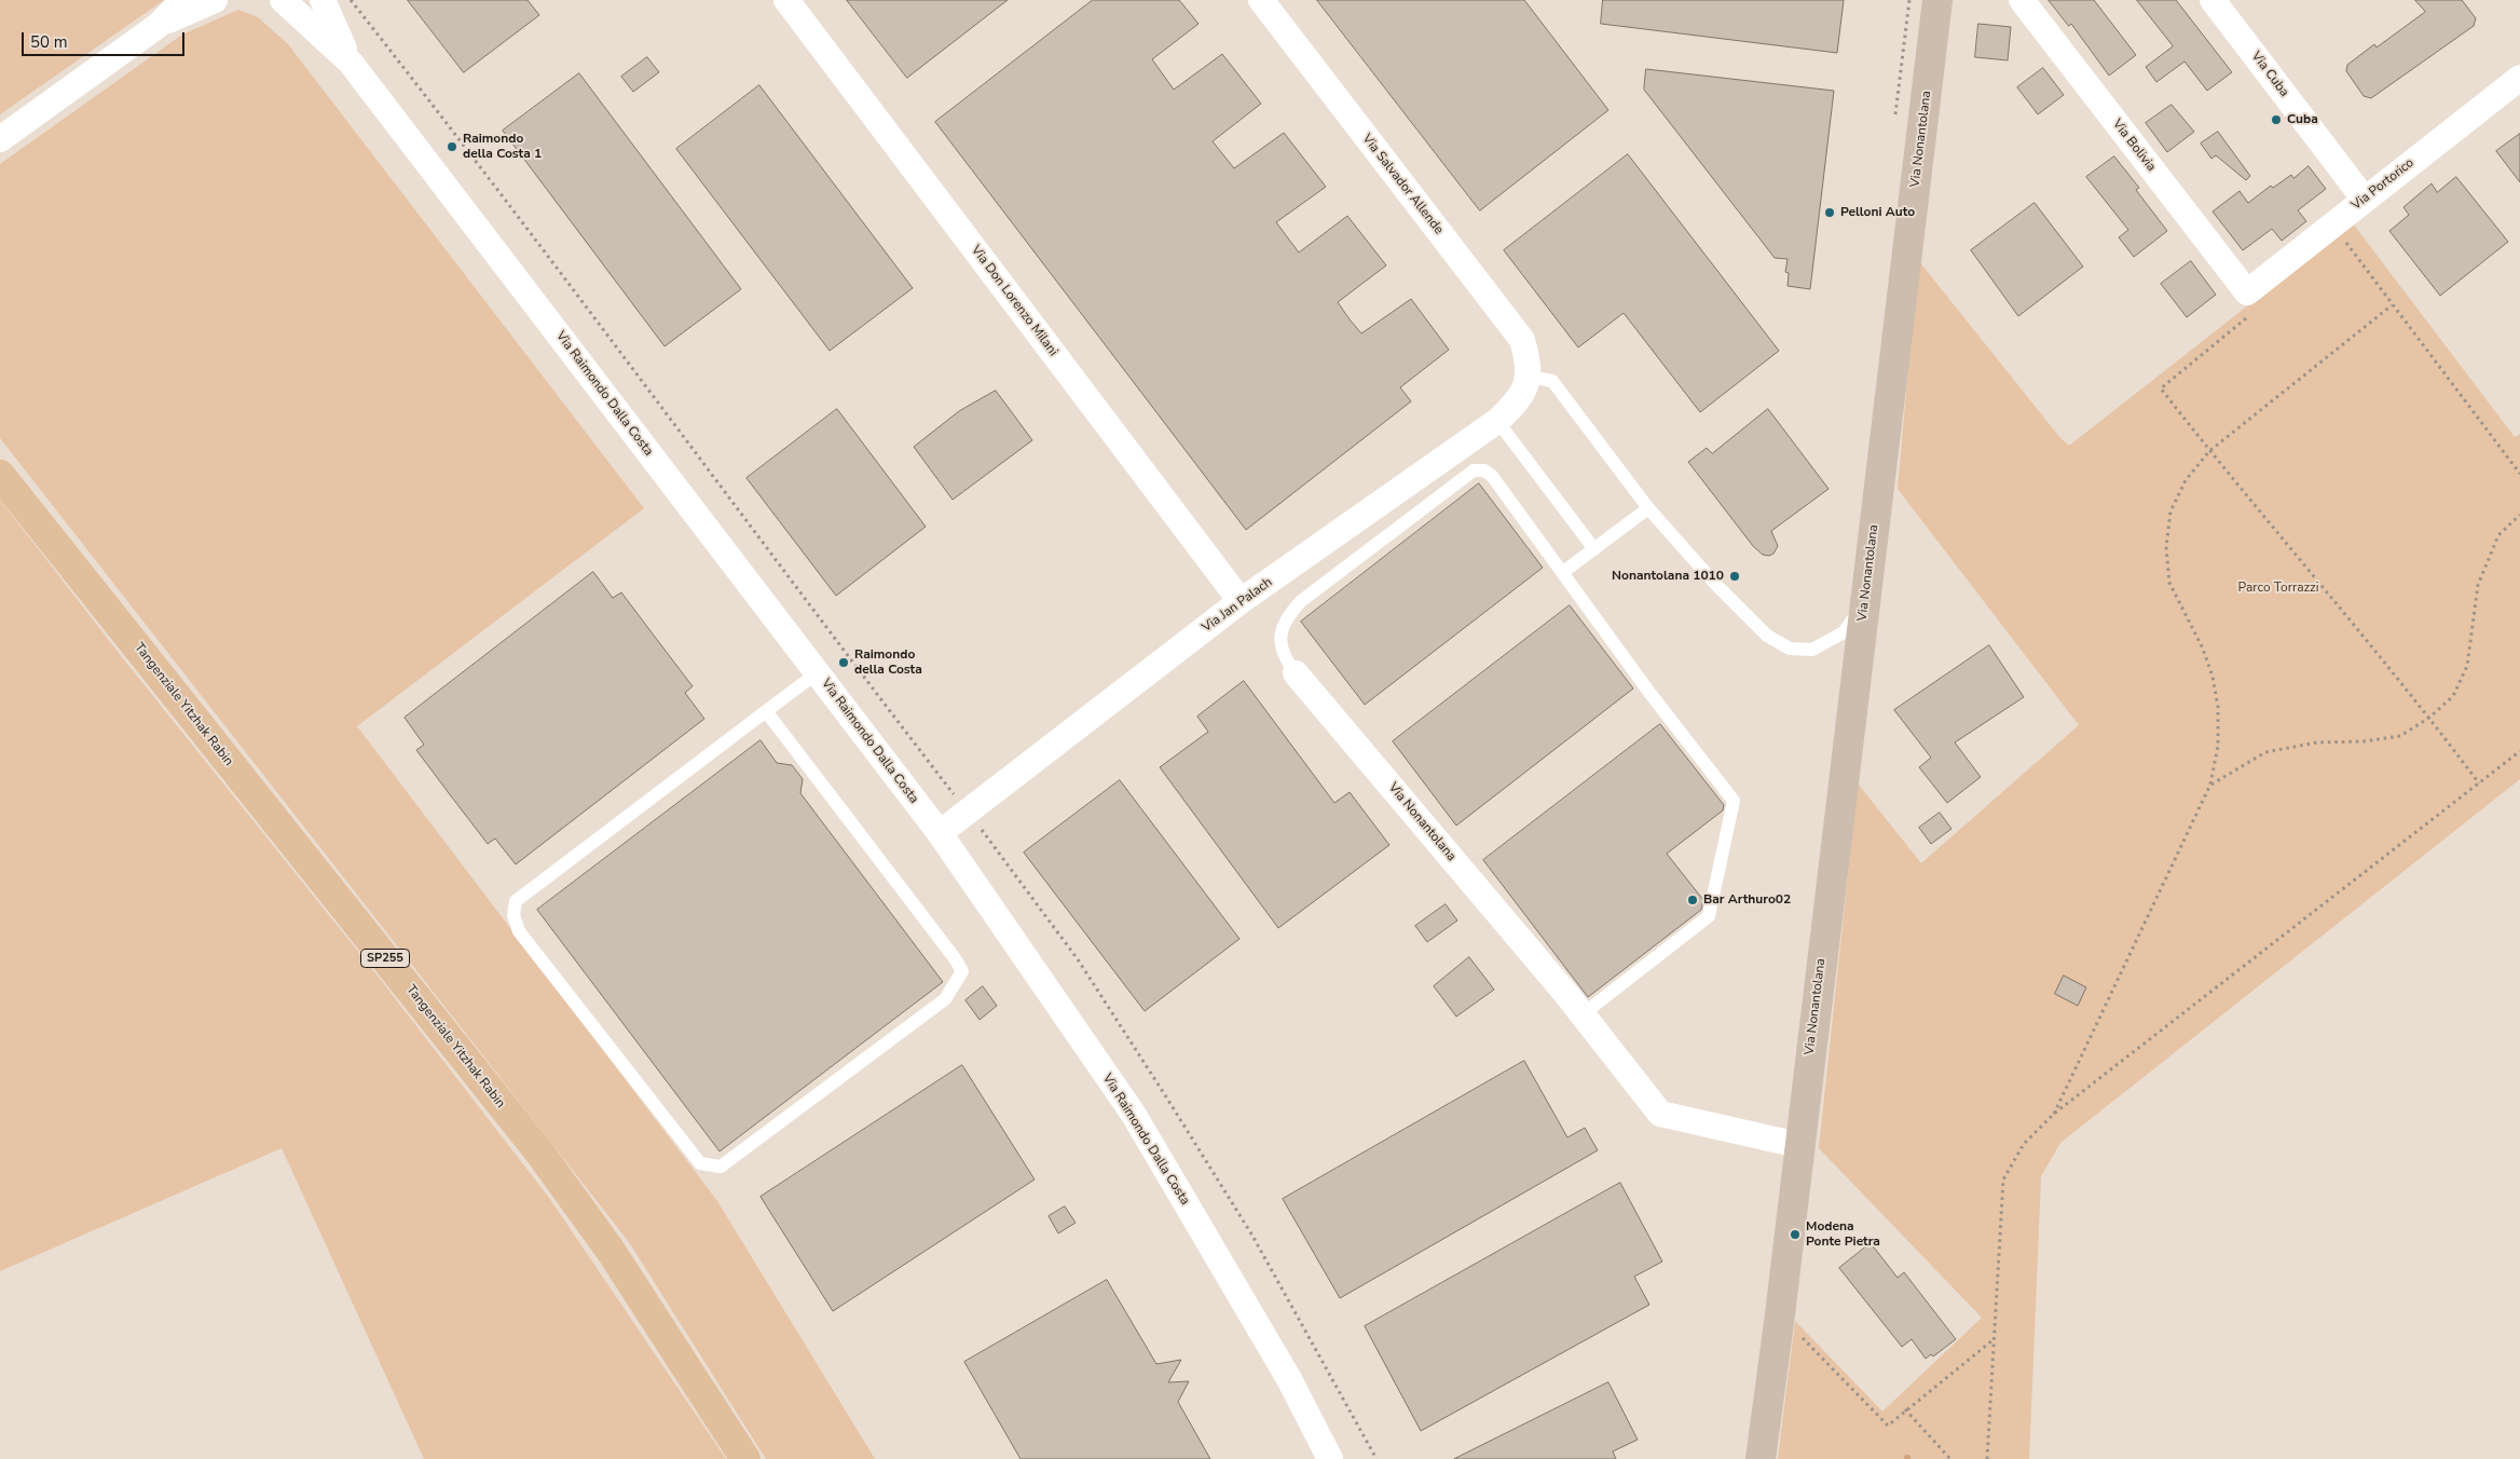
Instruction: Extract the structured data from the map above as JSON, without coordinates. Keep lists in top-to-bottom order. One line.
{"streets":{"main road":["Via Nonantolana","Tangenziale Yitzhak Rabin","SP255"],"street":["Via Cuba","Via Bolivia","Via Salvador Allende","Via Portorico","Via Don Lorenzo Milani","Via Raimondo Dalla Costa","Via Jan Palach"]},"crossings":[["Via Cuba","Via Portorico"],["Via Bolivia","Via Portorico"],["Via Salvador Allende","Via Jan Palach"],["Via Don Lorenzo Milani","Via Jan Palach"],["Via Raimondo Dalla Costa","Via Jan Palach"]],"parks":["Parco Torrazzi"],"places":["Cuba","Raimondo della Costa 1","Pelloni Auto","Nonantolana 1010","Raimondo della Costa","Bar Arthuro02","Modena Ponte Pietra"],"scale_bar":"50 m"}
